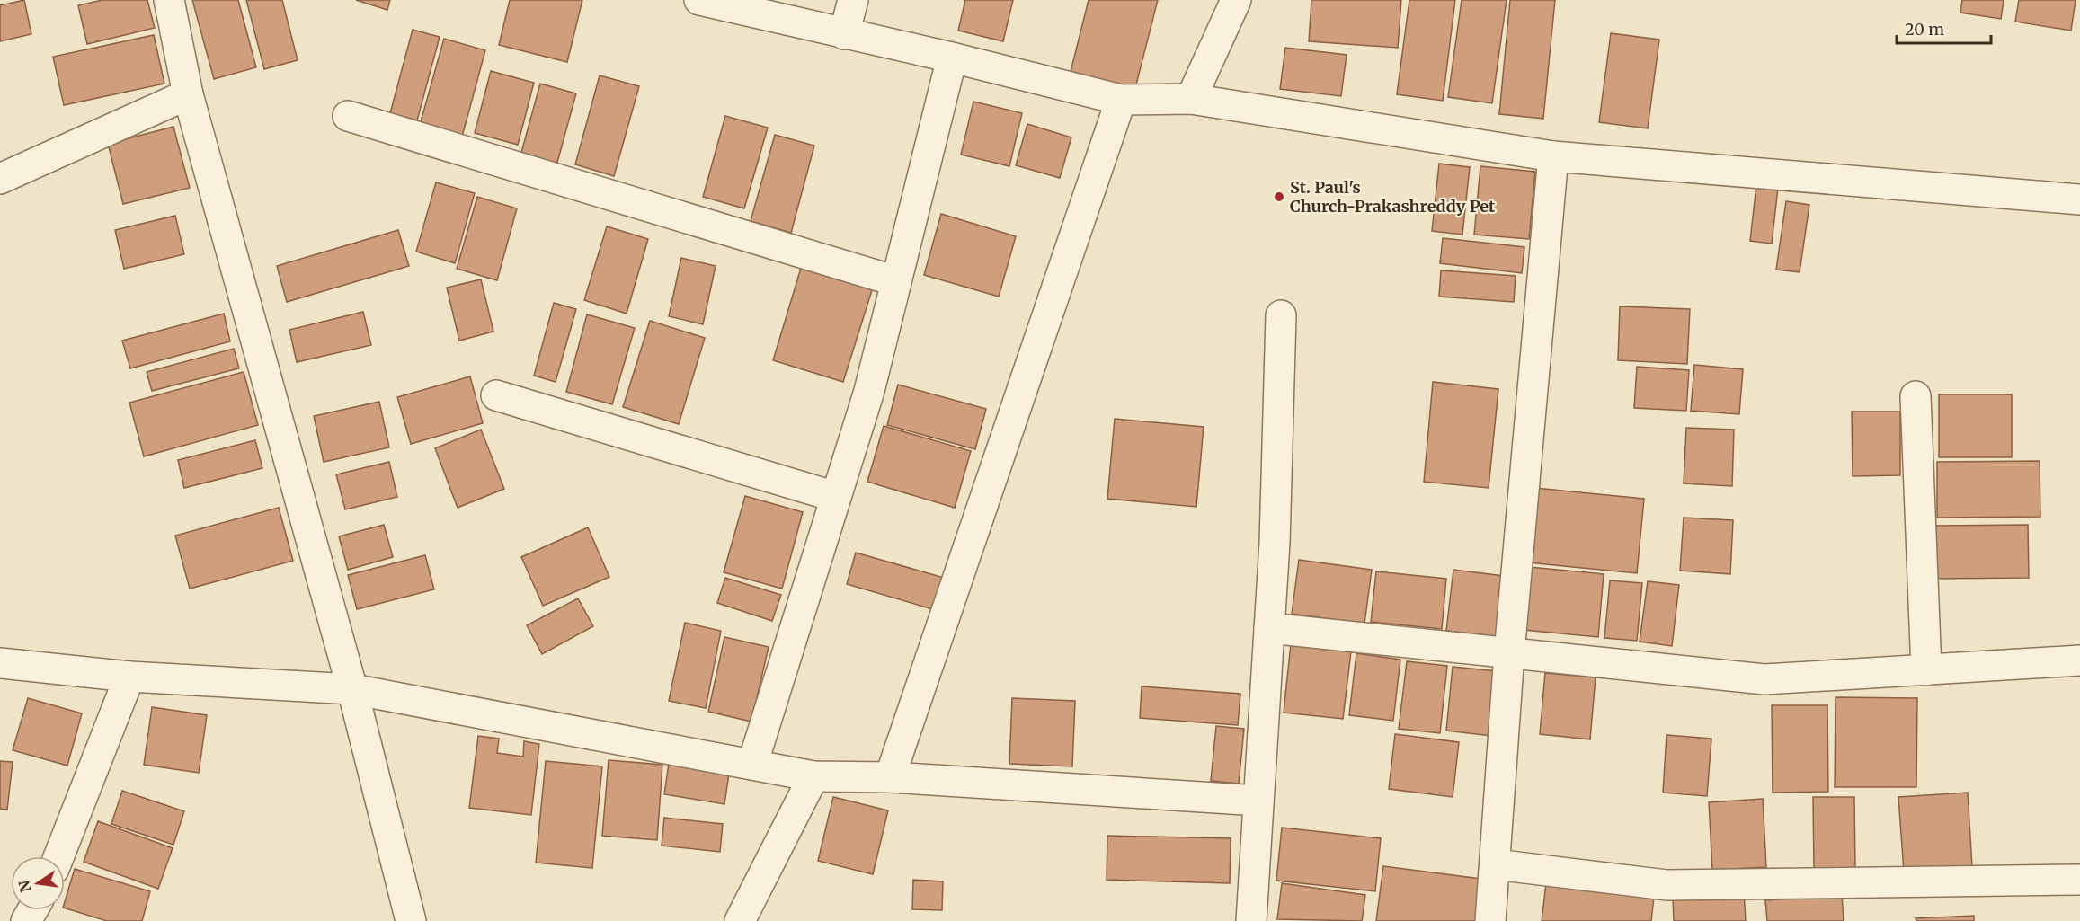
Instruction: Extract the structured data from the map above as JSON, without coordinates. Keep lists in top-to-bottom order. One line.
{"places":["St. Paul's Church-Prakashreddy Pet"],"scale_bar":"20 m","north":"left"}
